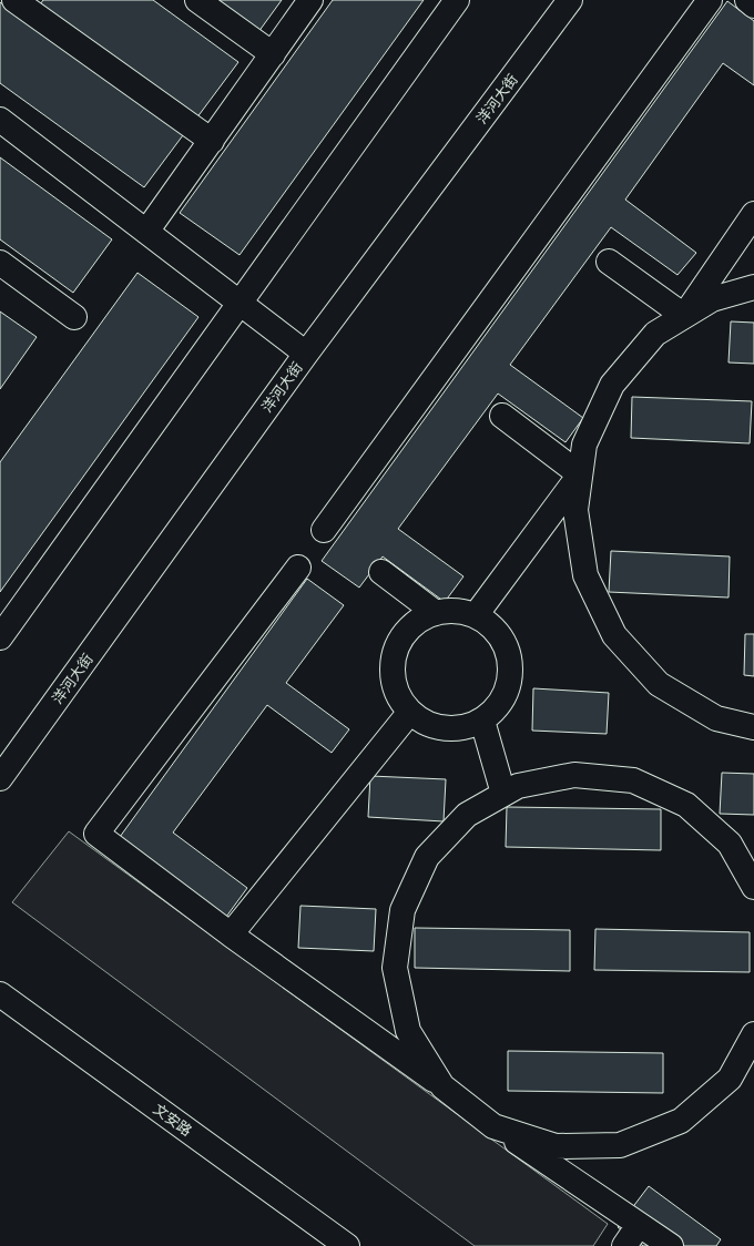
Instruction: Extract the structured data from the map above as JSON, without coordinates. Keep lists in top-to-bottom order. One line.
{"streets":{"street":["洋河大街","文安路"]}}
